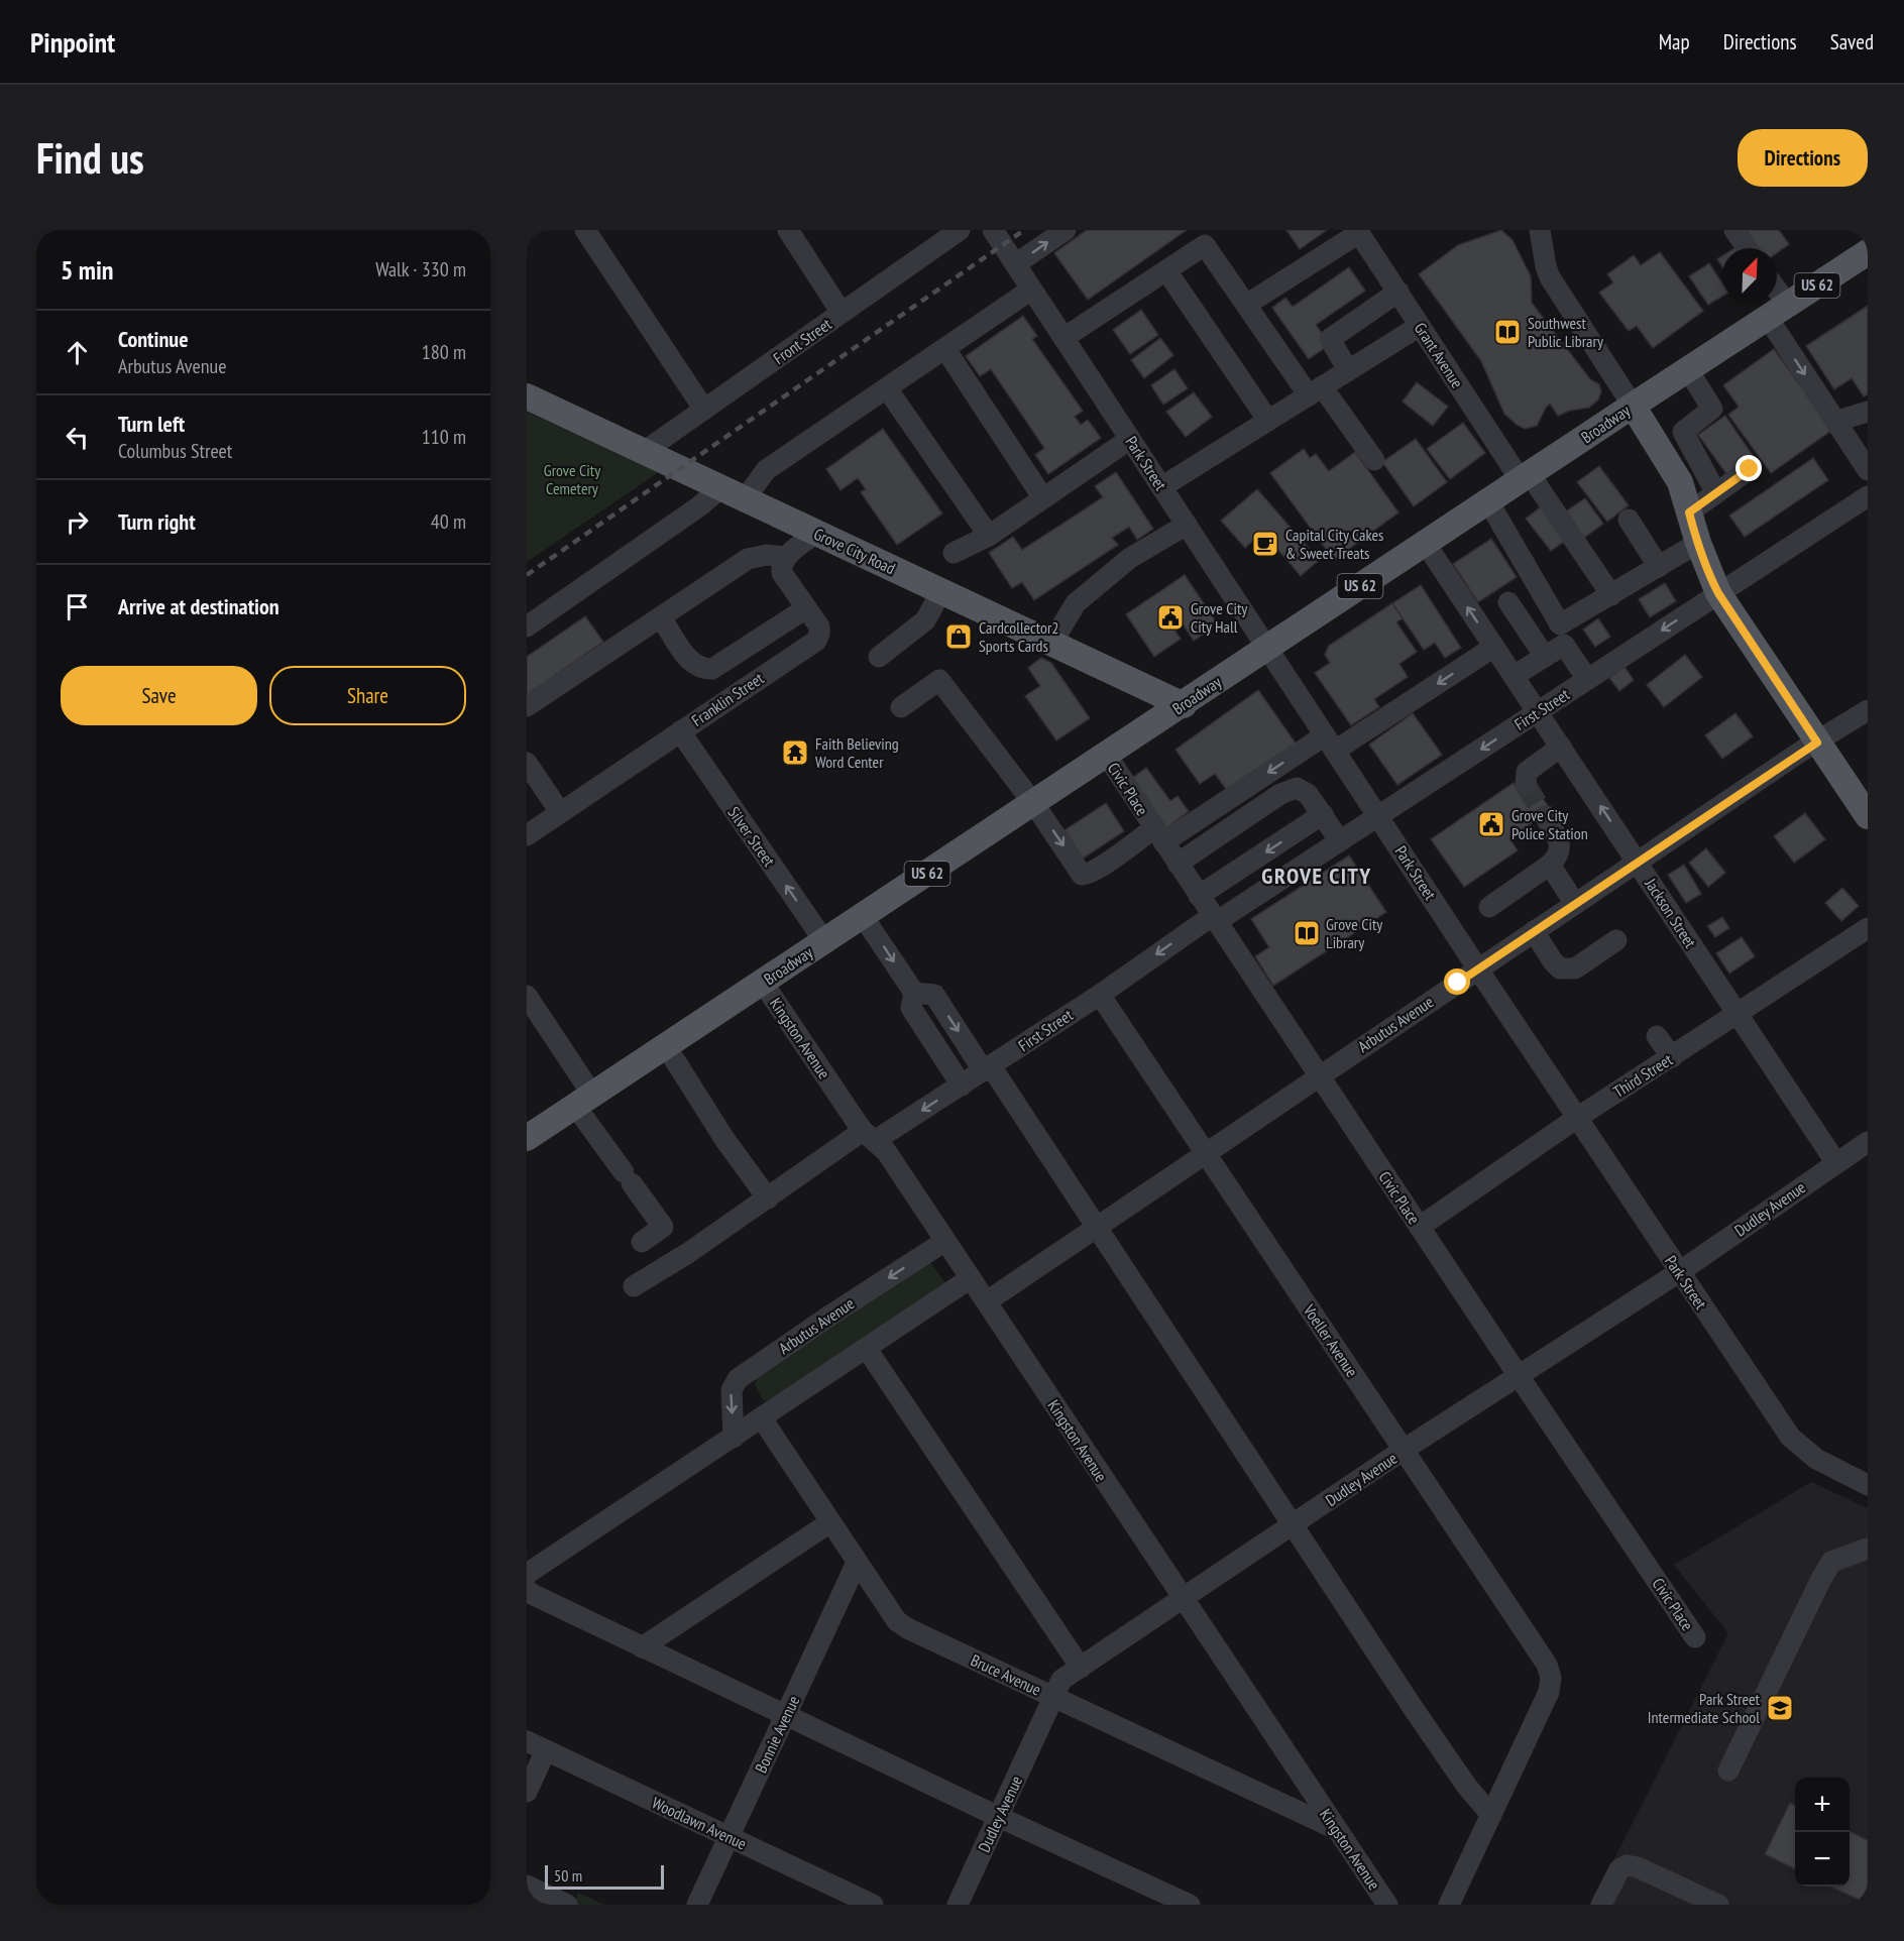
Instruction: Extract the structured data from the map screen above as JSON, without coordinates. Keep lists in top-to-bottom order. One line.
{"streets":{"main road":["US 62","Broadway","Grove City Road"],"street":["Front Street","Grant Avenue","Park Street","Franklin Street","First Street","Civic Place","Silver Street","Jackson Street","Arbutus Avenue","Kingston Avenue","Third Street","Dudley Avenue","Voeller Avenue","Bruce Avenue","Bonnie Avenue","Woodlawn Avenue"]},"crossings":[["Front Street","Grove City Road"],["Grant Avenue","Broadway"],["Broadway","Park Street"],["Broadway","Grove City Road"],["Broadway","Civic Place"],["Broadway","Silver Street"],["Broadway","Jackson Street"],["Broadway","Kingston Avenue"],["Park Street","First Street"],["Park Street","Arbutus Avenue"],["Park Street","Third Street"],["Park Street","Dudley Avenue"],["Franklin Street","Silver Street"],["First Street","Civic Place"],["First Street","Jackson Street"],["First Street","Kingston Avenue"],["First Street","Voeller Avenue"],["Civic Place","Arbutus Avenue"],["Civic Place","Third Street"],["Civic Place","Dudley Avenue"],["Jackson Street","Arbutus Avenue"],["Jackson Street","Third Street"],["Jackson Street","Dudley Avenue"],["Arbutus Avenue","Kingston Avenue"],["Arbutus Avenue","Voeller Avenue"],["Kingston Avenue","Dudley Avenue"],["Kingston Avenue","Bruce Avenue"],["Dudley Avenue","Voeller Avenue"],["Dudley Avenue","Bruce Avenue"],["Bruce Avenue","Bonnie Avenue"],["Bonnie Avenue","Woodlawn Avenue"]],"one_way":["Silver Street"],"districts":["GROVE CITY"],"parks":["Grove City Cemetery"],"places":{"library":["Southwest Public Library","Grove City Library"],"cafe":["Capital City Cakes & Sweet Treats"],"public building":["Grove City City Hall","Grove City Police Station"],"shop":["Cardcollector2 Sports Cards"],"temple":["Faith Believing Word Center"],"school or university":["Park Street Intermediate School"]},"scale_bar":"50 m","north":"top right","page":{"header":"Pinpoint","nav":["Map","Directions","Saved"],"buttons":["Directions",["Save","Share"]],"title":"Find us","heading":["5 min","Walk · 330 m"],"list":[["Continue","Arbutus Avenue","180 m"],["Turn left","Columbus Street","110 m"],["Turn right","40 m"],"Arrive at destination"],"map_buttons":["+","−"],"scale":"50 m"}}
